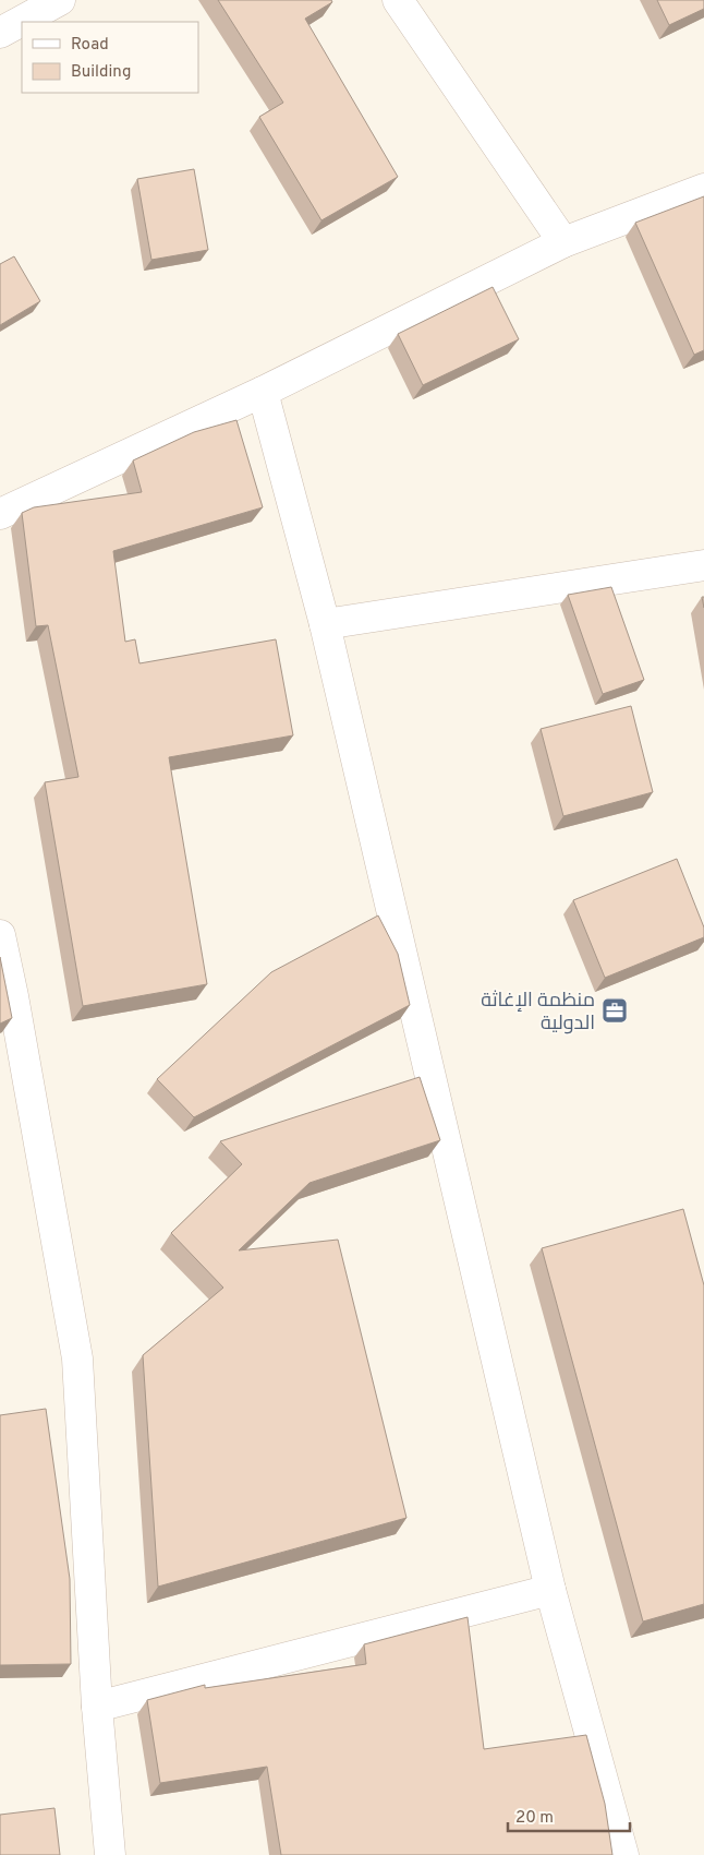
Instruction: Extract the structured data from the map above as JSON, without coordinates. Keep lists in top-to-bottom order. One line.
{"places":{"office":["منظمة الإغاثة الدولية"]},"legend":["Road","Building"],"scale_bar":"20 m"}
